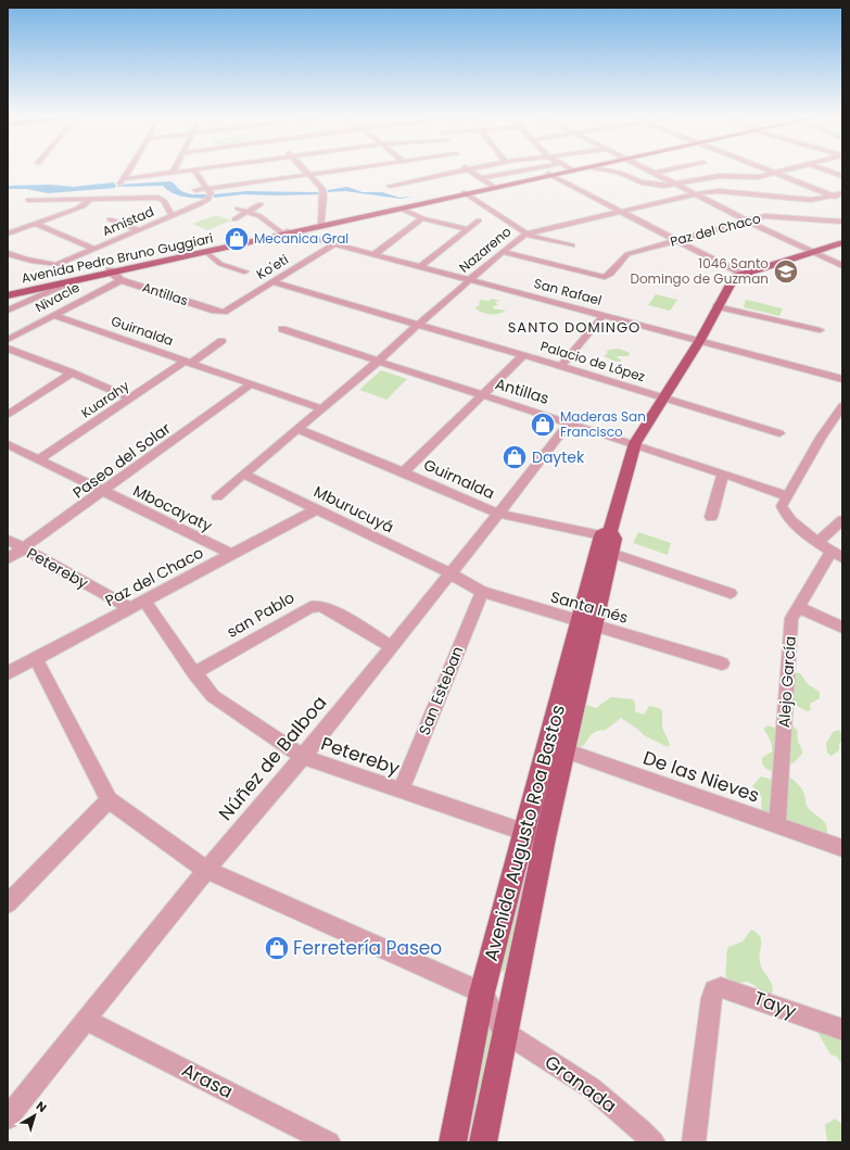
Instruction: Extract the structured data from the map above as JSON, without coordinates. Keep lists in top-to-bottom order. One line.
{"streets":{"main road":["Avenida Pedro Bruno Guggiari","Avenida Augusto Roa Bastos"],"street":["Amistad","Paz del Chaco","Nazareno","Ko'eti","San Rafael","Antillas","Nivacle","Guirnalda","Palacio de López","Kuarahy","Paseo del Solar","Mbocayaty","Mburucuyá","Petereby","Santa Inés","san Pablo","Alejo García","San Esteban","Núñez de Balboa","De las Nieves","Tayy","Arasa","Granada"]},"crossings":[["Paz del Chaco","Nazareno"],["Paz del Chaco","Mbocayaty"],["Paz del Chaco","Mburucuyá"],["Paz del Chaco","Petereby"],["Nazareno","San Rafael"],["Nazareno","Antillas"],["Nazareno","Guirnalda"],["Nazareno","Palacio de López"],["Nazareno","Mburucuyá"],["Avenida Pedro Bruno Guggiari","San Rafael"],["Avenida Pedro Bruno Guggiari","Antillas"],["Ko'eti","San Rafael"],["Ko'eti","Antillas"],["Ko'eti","Palacio de López"],["San Rafael","Avenida Augusto Roa Bastos"],["Antillas","Nivacle"],["Antillas","Núñez de Balboa"],["Antillas","Avenida Augusto Roa Bastos"],["Nivacle","Guirnalda"],["Guirnalda","Kuarahy"],["Guirnalda","Paseo del Solar"],["Guirnalda","Núñez de Balboa"],["Guirnalda","Avenida Augusto Roa Bastos"],["Palacio de López","Avenida Augusto Roa Bastos"],["Kuarahy","Mbocayaty"],["Paseo del Solar","Mbocayaty"],["Paseo del Solar","Petereby"],["Mburucuyá","Santa Inés"],["Mburucuyá","Núñez de Balboa"],["Petereby","san Pablo"],["Petereby","San Esteban"],["Petereby","Núñez de Balboa"],["Petereby","Avenida Augusto Roa Bastos"],["Santa Inés","San Esteban"],["Santa Inés","Núñez de Balboa"],["Santa Inés","Avenida Augusto Roa Bastos"],["san Pablo","Núñez de Balboa"],["Alejo García","De las Nieves"],["Núñez de Balboa","Arasa"],["De las Nieves","Avenida Augusto Roa Bastos"],["Avenida Augusto Roa Bastos","Granada"]],"districts":["SANTO DOMINGO"],"places":{"shop":["Mecanica Gral","Maderas San Francisco","Daytek","Ferretería Paseo"],"school or university":["1046 Santo Domingo de Guzman"]},"north":"top right"}
